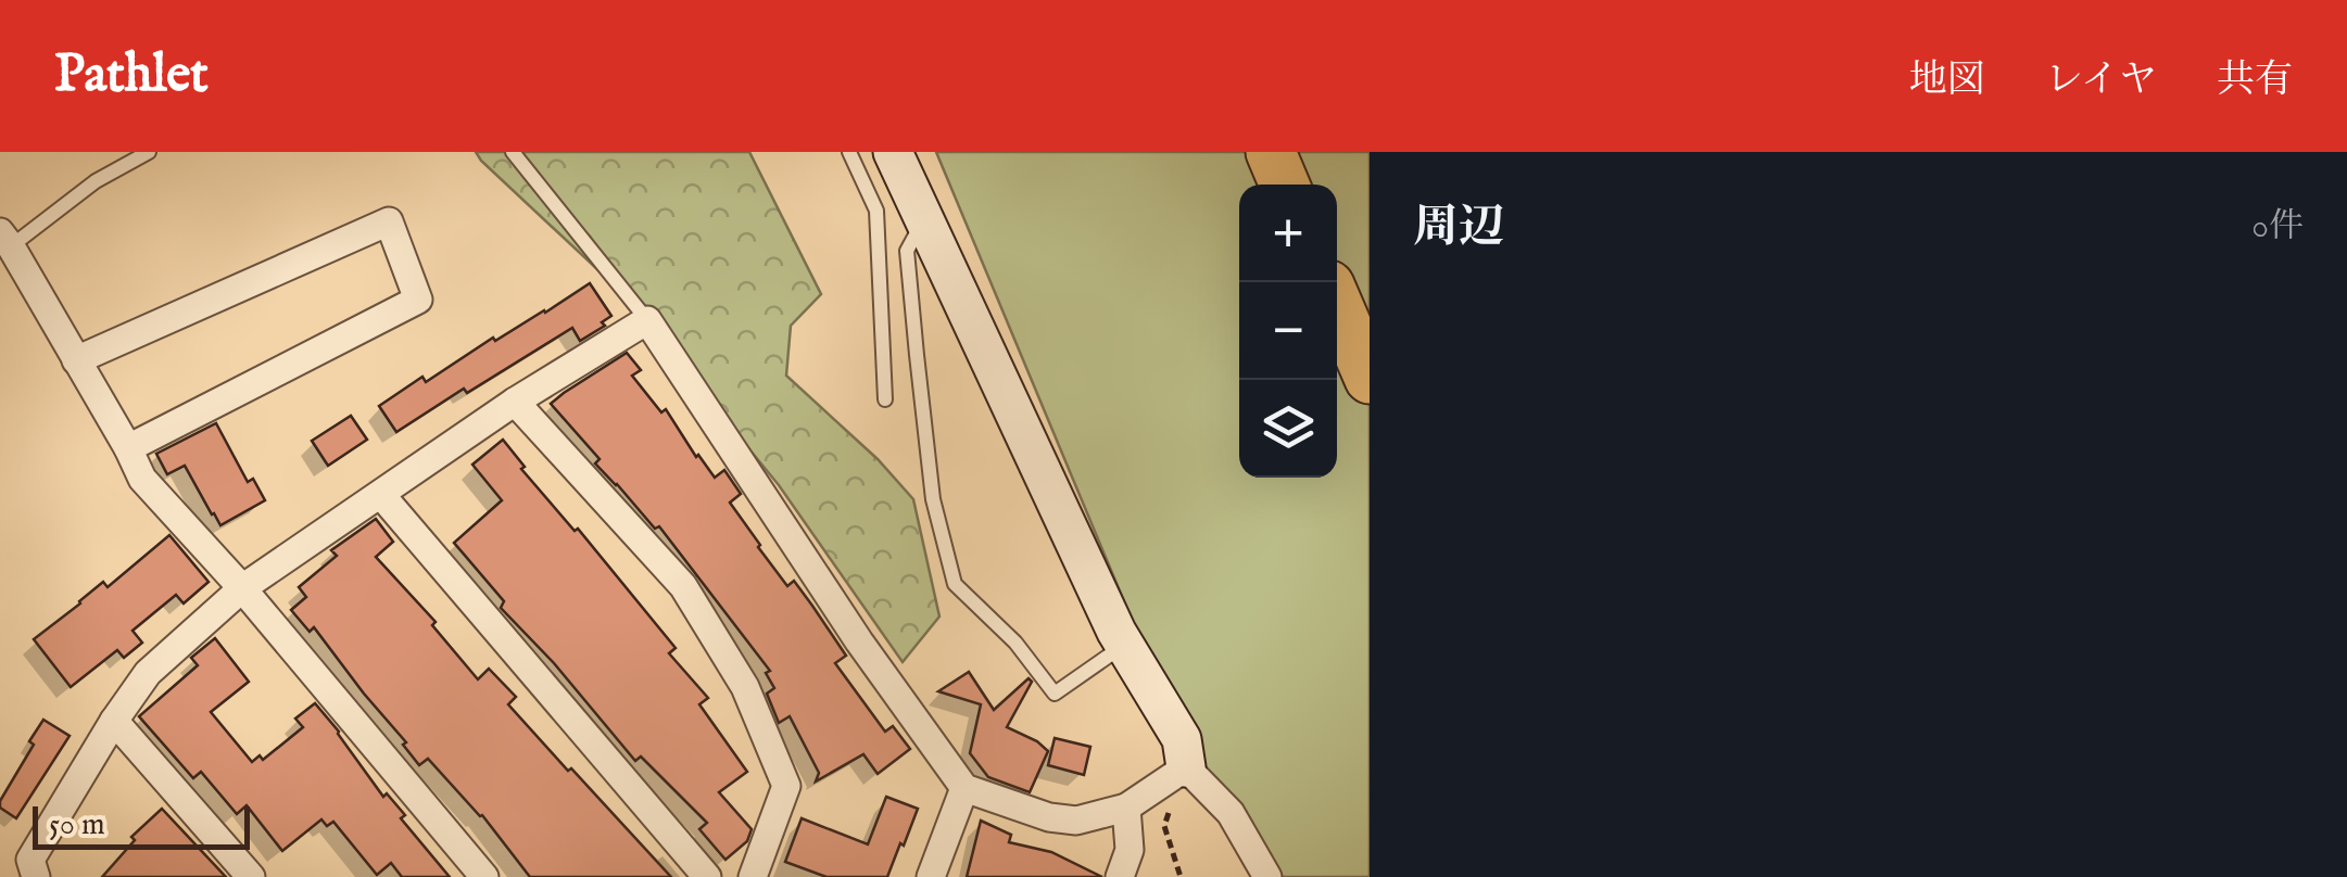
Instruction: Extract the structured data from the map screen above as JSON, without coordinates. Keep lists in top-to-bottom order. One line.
{"scale_bar":"50 m","page":{"header":"Pathlet","nav":["地図","レイヤ","共有"],"heading":["周辺","0件"],"map_buttons":["+","−"],"scale":"50 m"}}
